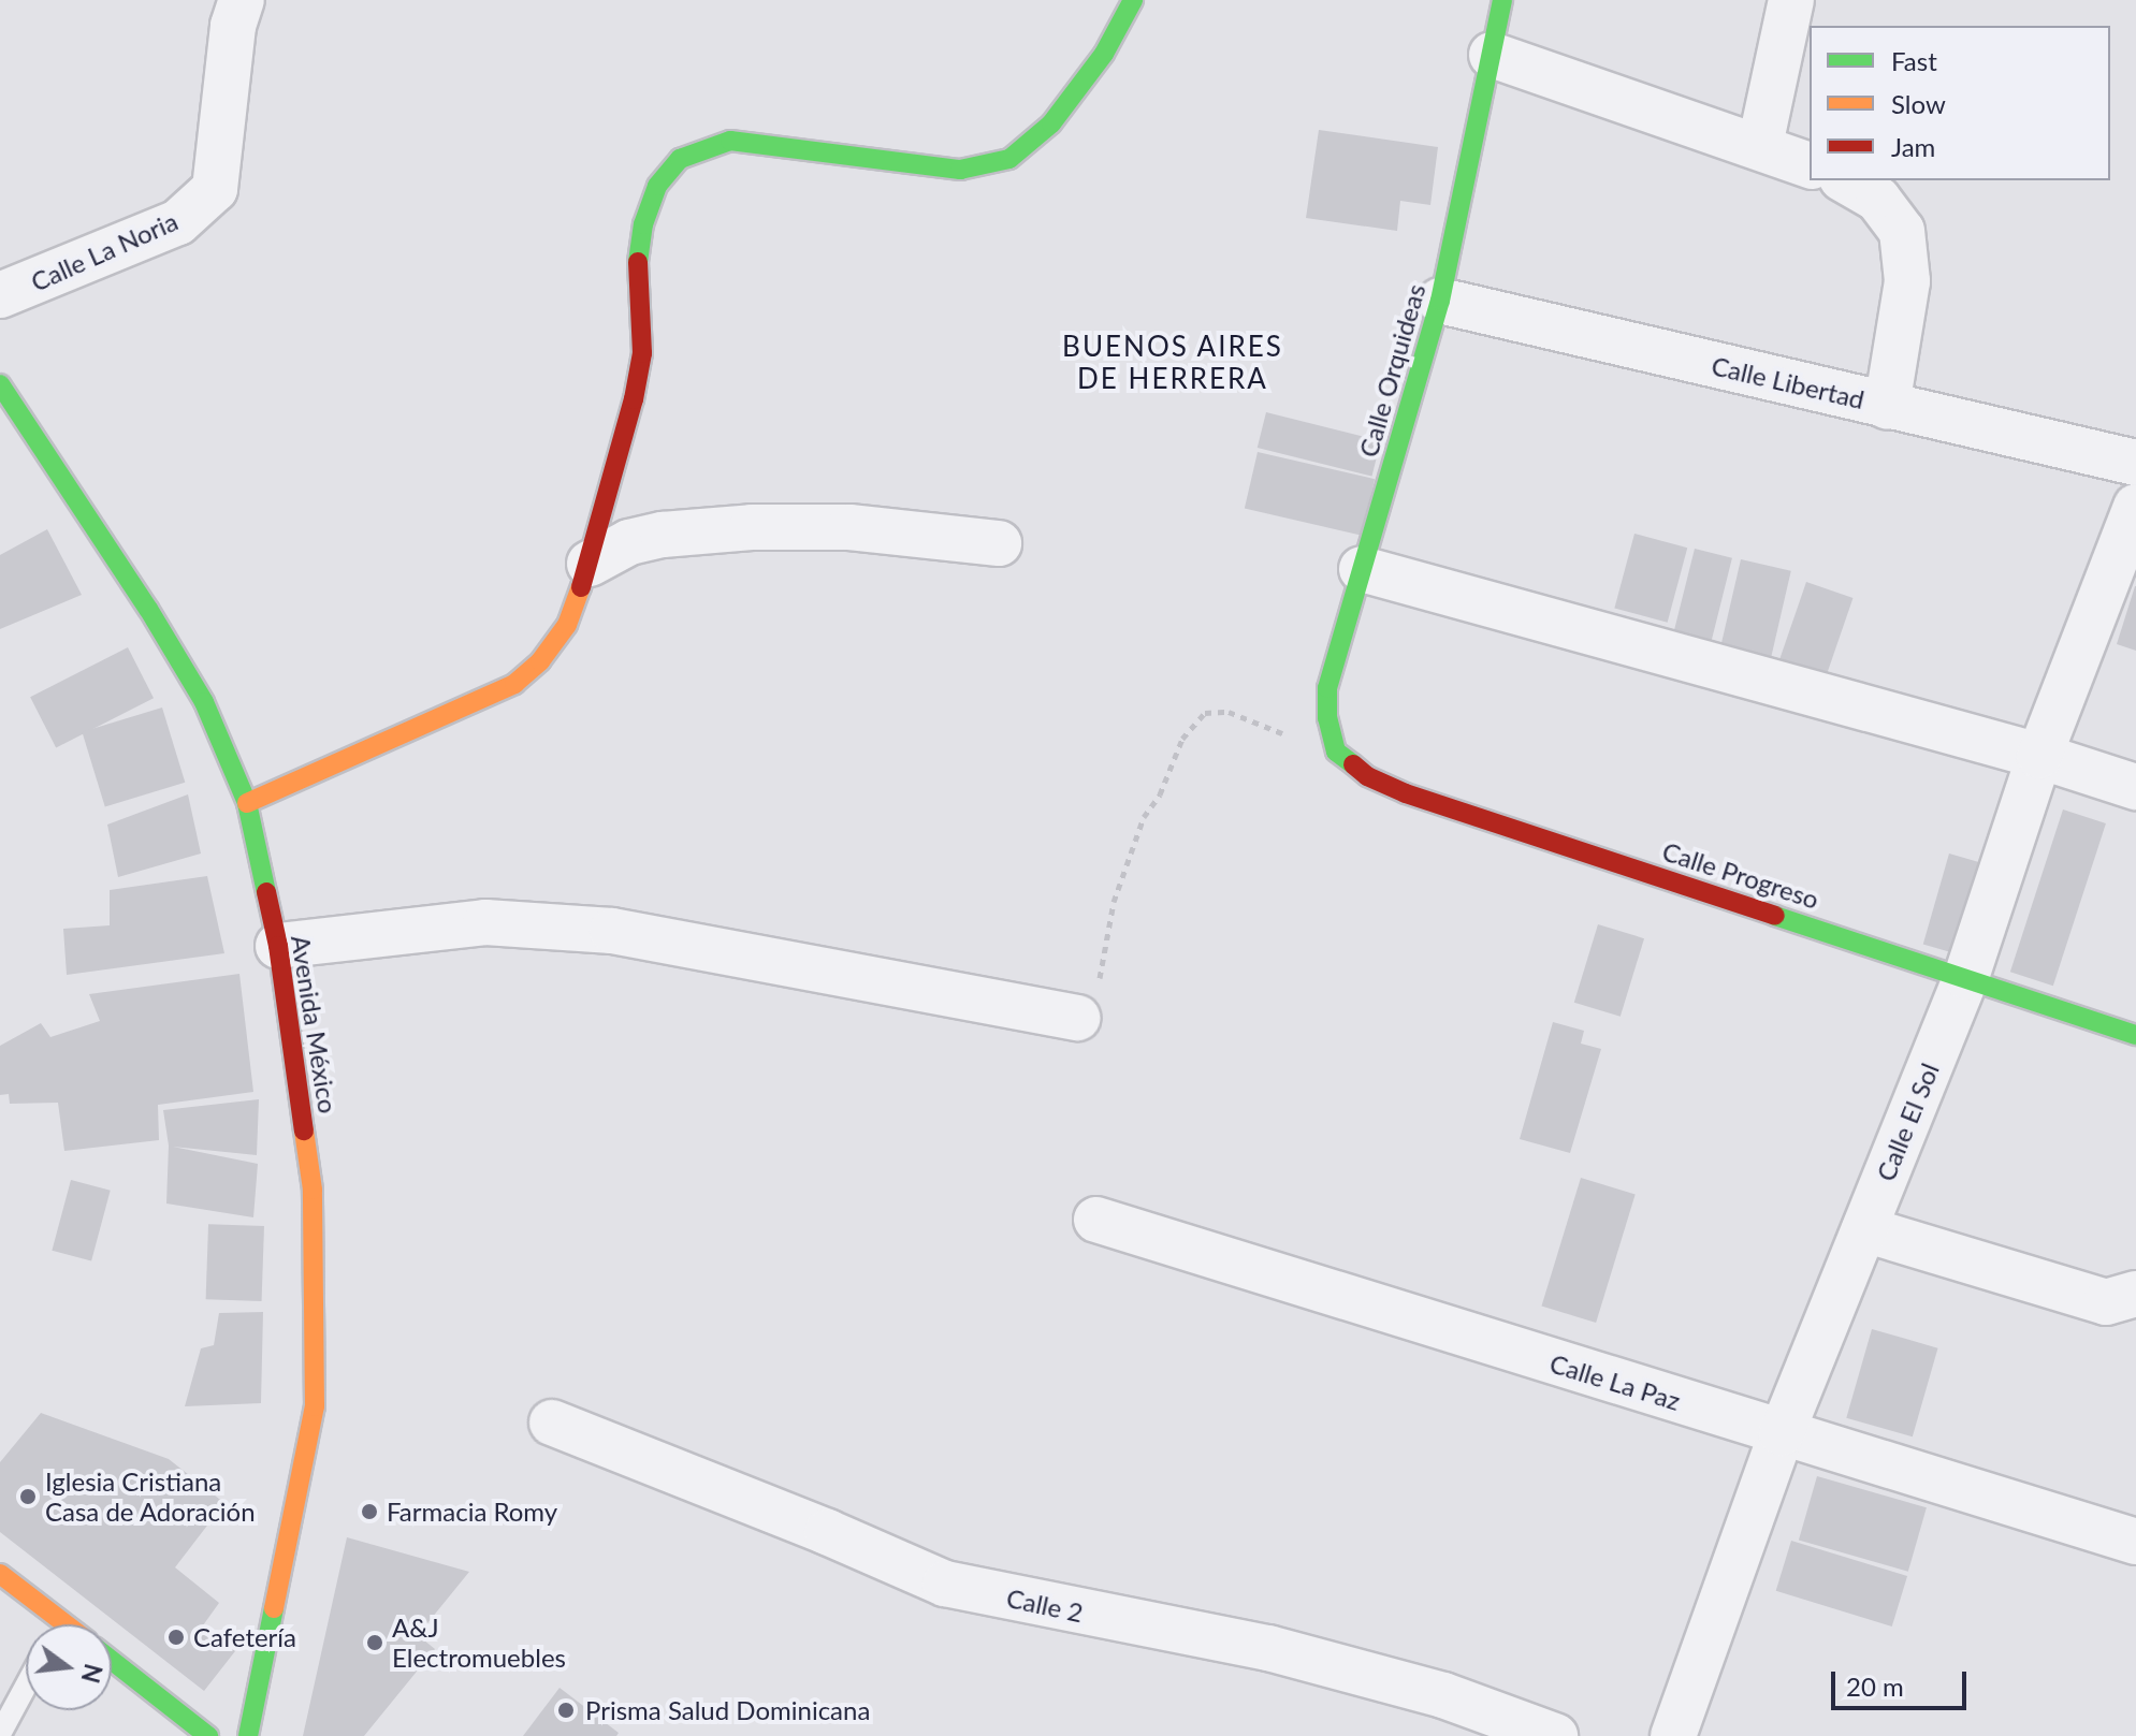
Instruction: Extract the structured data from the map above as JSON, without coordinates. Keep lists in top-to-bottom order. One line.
{"streets":{"street":["Calle La Noria","Calle Orquideas","Calle Libertad","Calle Progreso","Avenida México","Calle El Sol","Calle La Paz","Calle 2"]},"crossings":[["Calle Orquideas","Calle Libertad"],["Calle Orquideas","Calle Progreso"],["Calle Progreso","Calle El Sol"],["Calle El Sol","Calle La Paz"]],"districts":["BUENOS AIRES DE HERRERA"],"places":["Iglesia Cristiana Casa de Adoración","Farmacia Romy","Cafetería","A&J Electromuebles","Prisma Salud Dominicana"],"legend":["Fast","Slow","Jam"],"scale_bar":"20 m","north":"right"}
